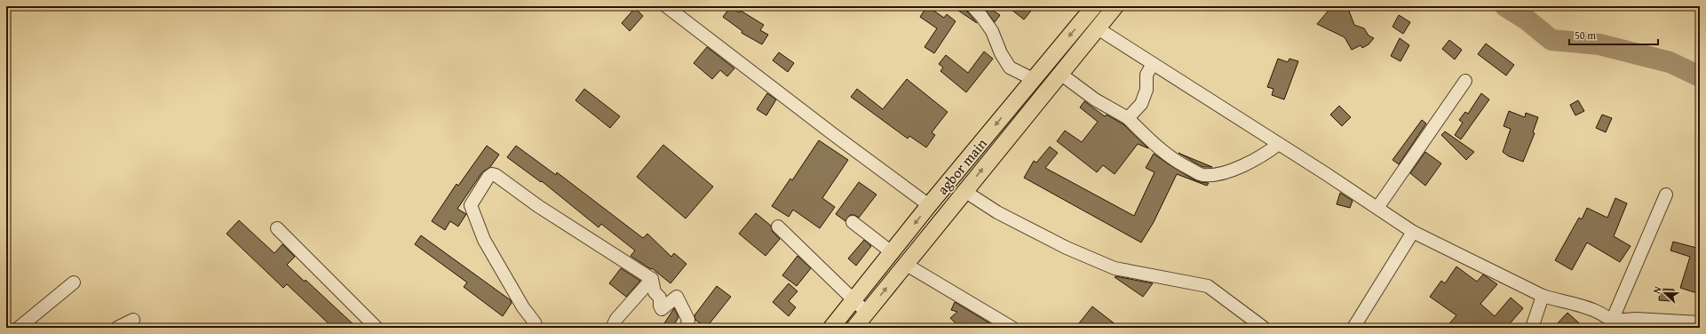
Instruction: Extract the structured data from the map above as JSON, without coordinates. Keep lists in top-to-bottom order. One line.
{"streets":{"main road":["agbor main"]},"scale_bar":"50 m","north":"left"}
